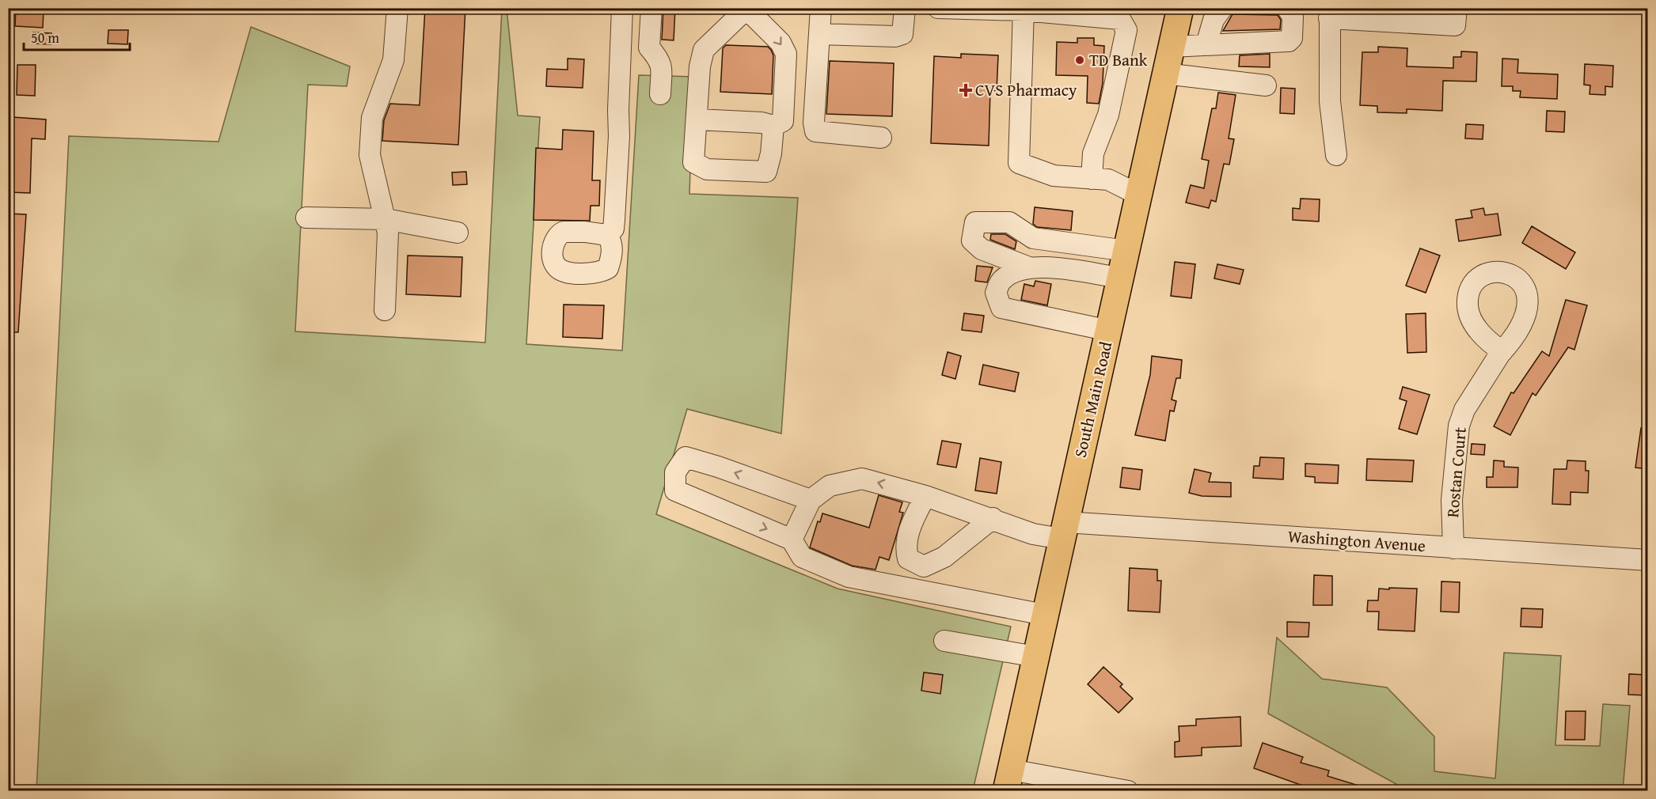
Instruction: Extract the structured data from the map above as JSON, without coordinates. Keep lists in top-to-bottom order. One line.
{"streets":{"main road":["South Main Road"],"street":["Rostan Court","Washington Avenue"]},"crossings":[["South Main Road","Washington Avenue"],["Rostan Court","Washington Avenue"]],"places":{"other":["TD Bank"],"health":["CVS Pharmacy"]},"scale_bar":"50 m"}
